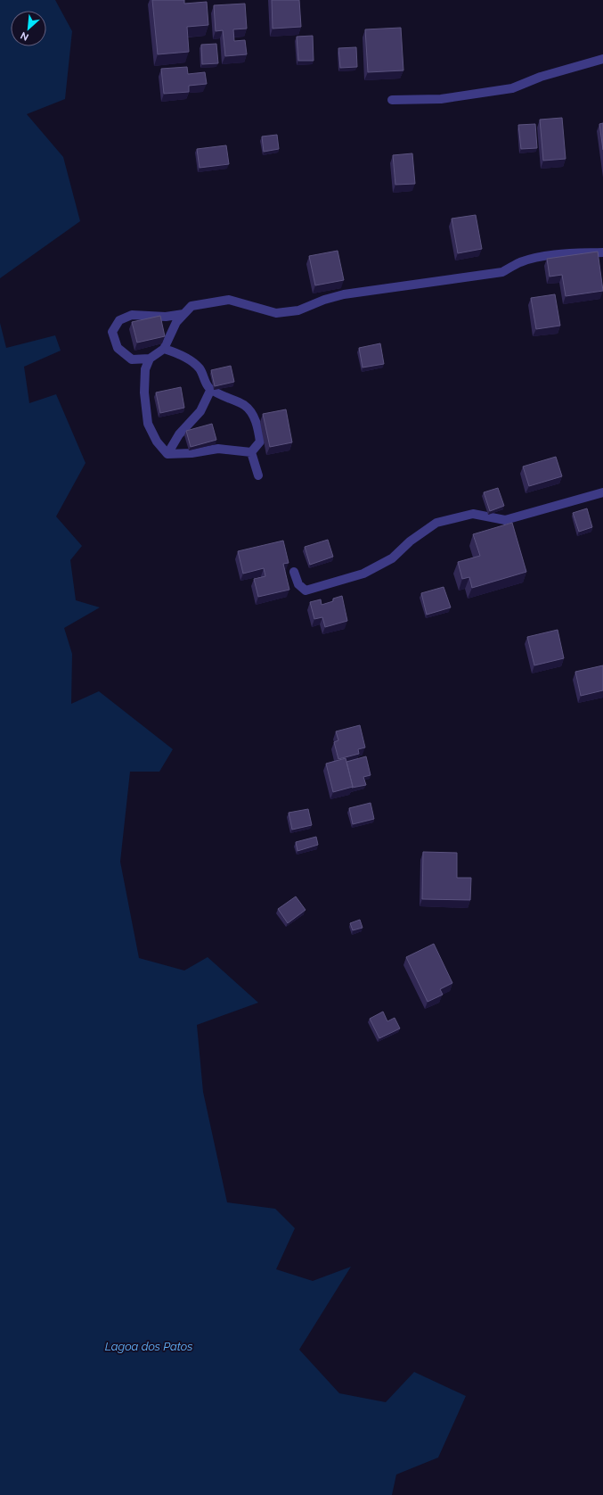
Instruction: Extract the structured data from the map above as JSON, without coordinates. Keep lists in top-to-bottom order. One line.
{"water":["Lagoa dos Patos"],"north":"bottom left"}
